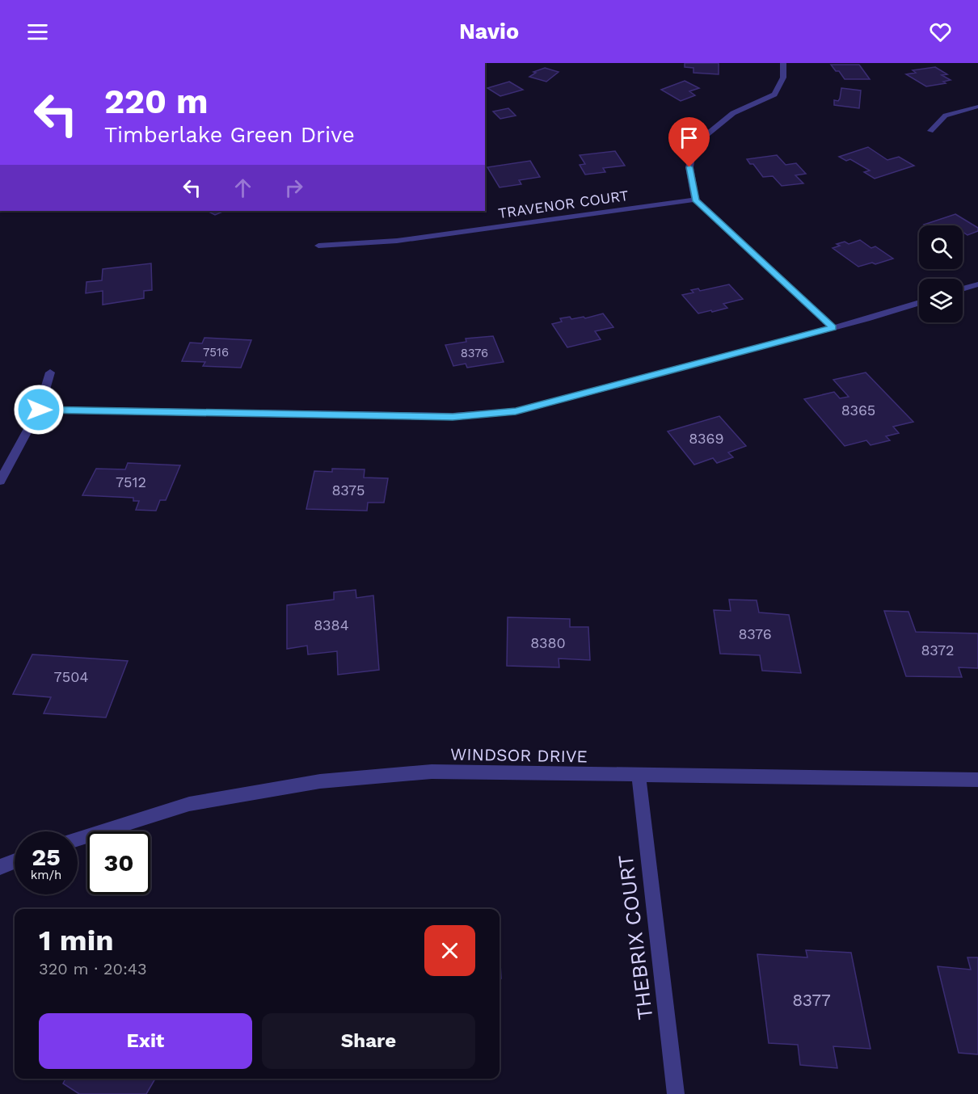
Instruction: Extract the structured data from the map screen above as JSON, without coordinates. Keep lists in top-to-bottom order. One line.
{"streets":{"street":["TRAVENOR COURT","WINDSOR DRIVE","THEBRIX COURT"]},"crossings":[["WINDSOR DRIVE","THEBRIX COURT"]],"house_numbers":["7516","8376","8365","8369","7512","8375","8384","8376","8380","8372","7504","8377"],"page":{"header":"Navio","turn":["220 m","Timberlake Green Drive"],"speed":"25 km/h","limit":"30","heading":["1 min","320 m · 20:43"],"buttons":["Exit","Share"]}}
